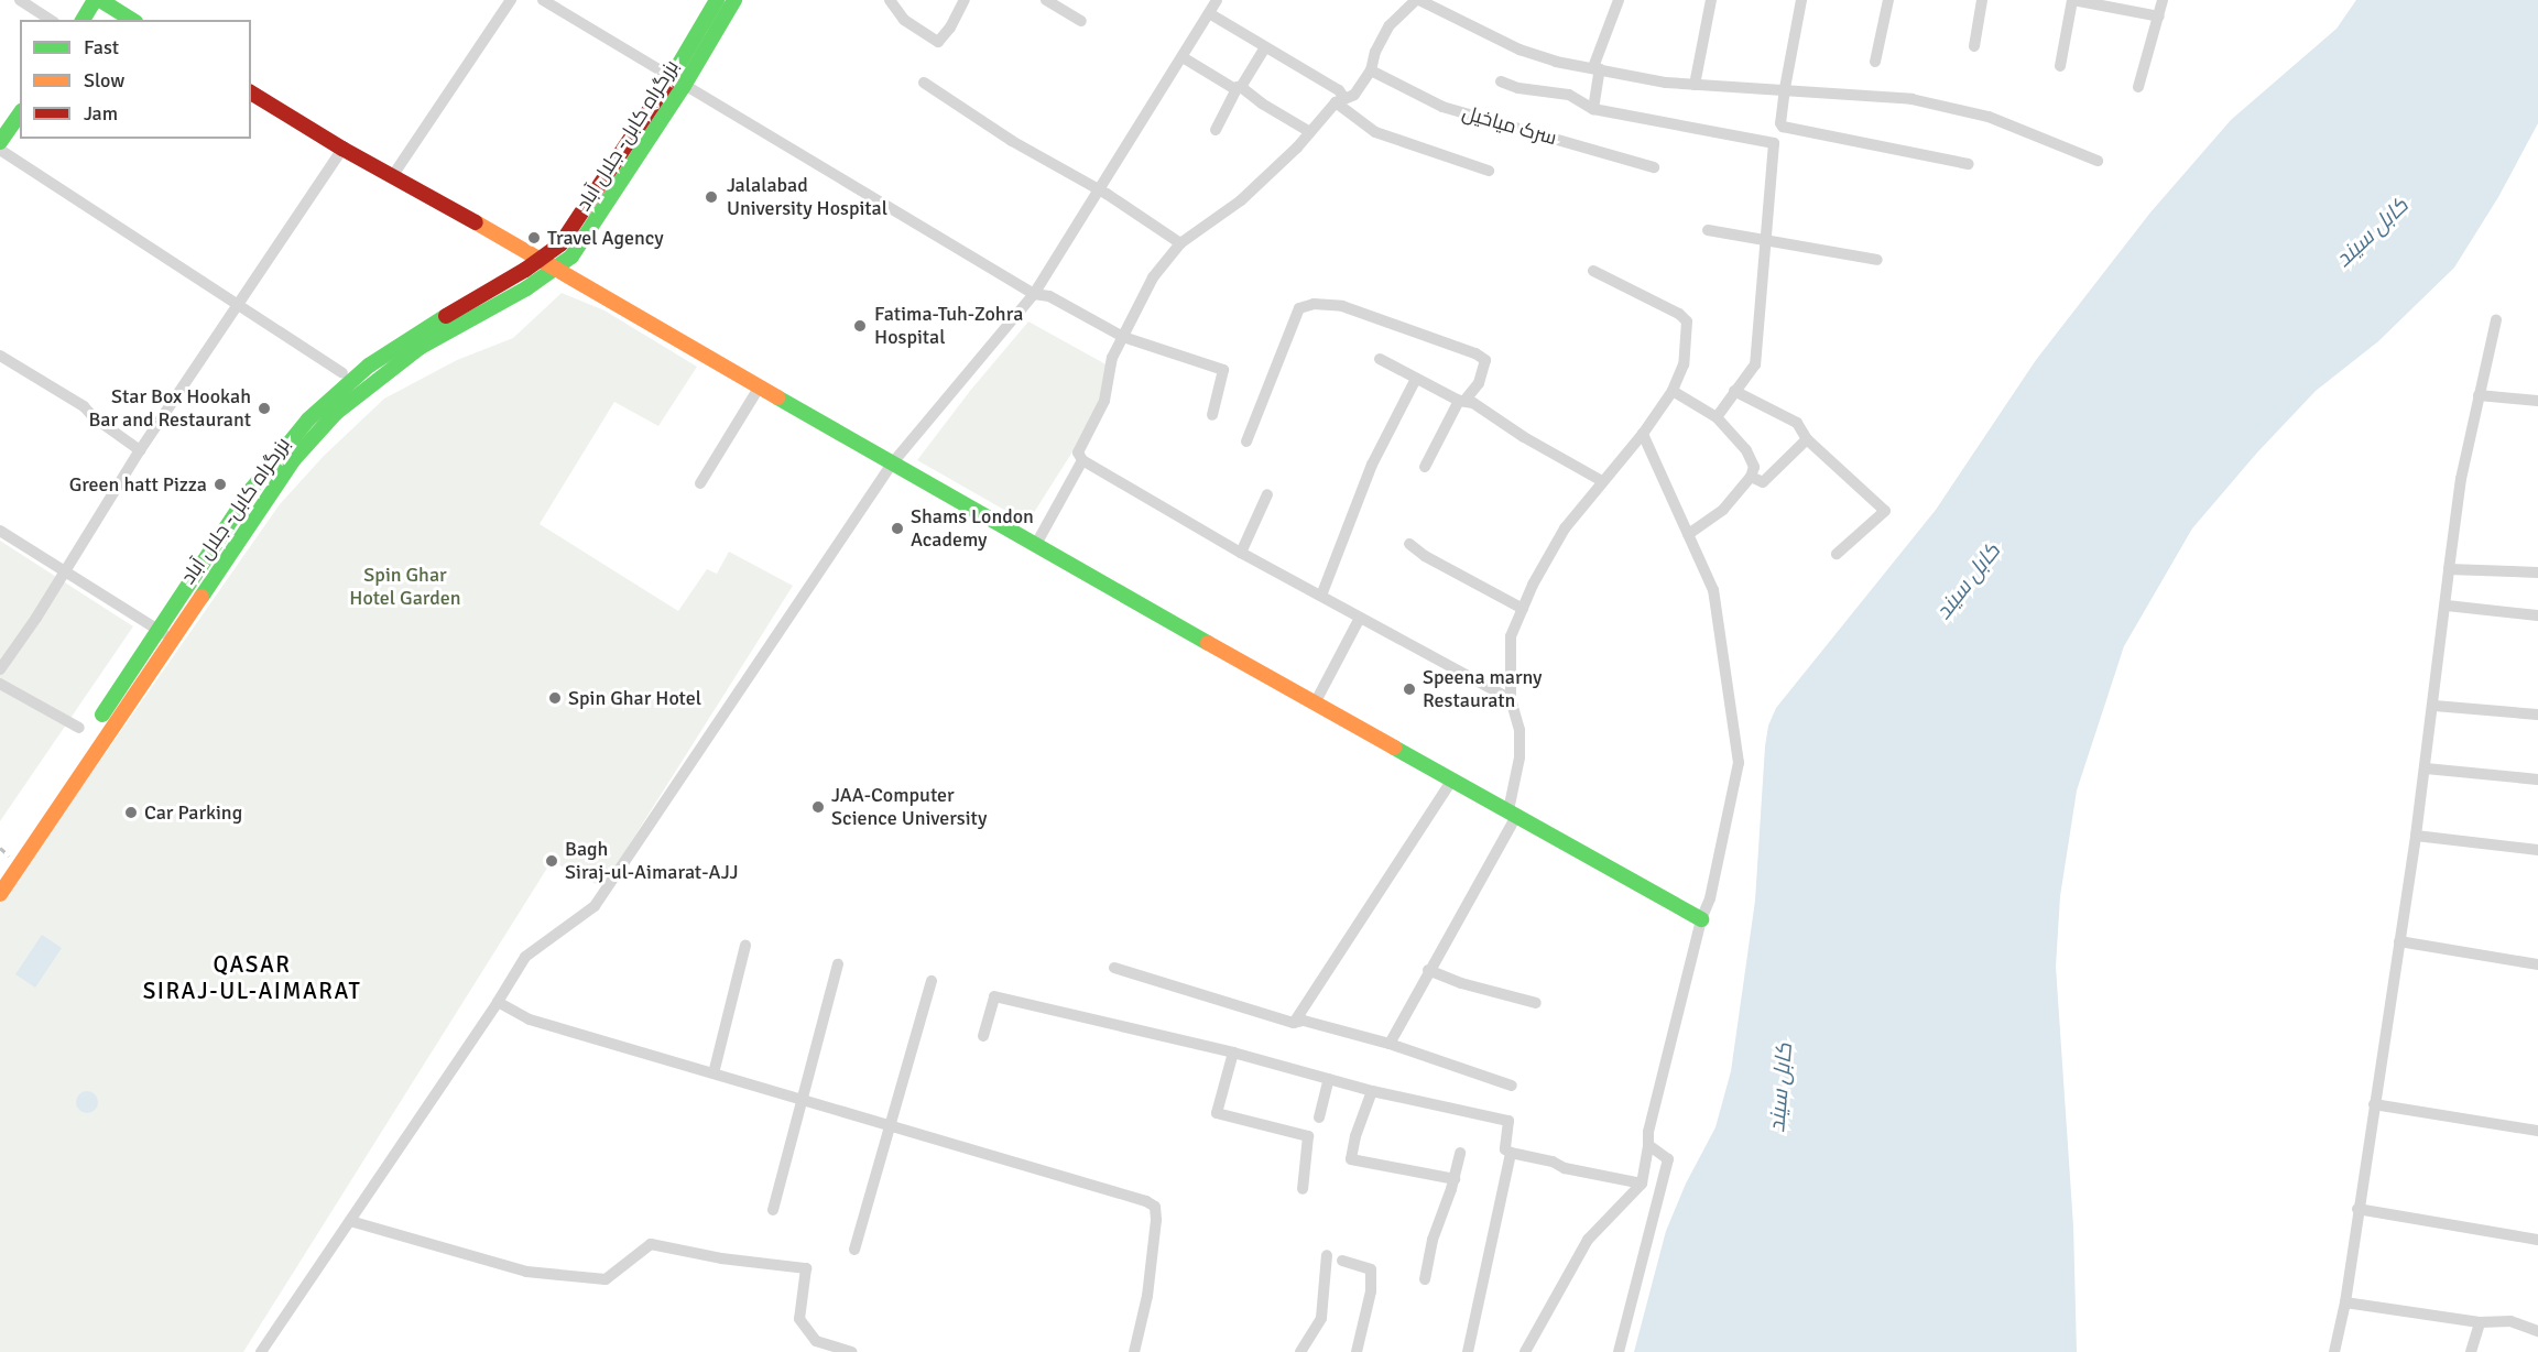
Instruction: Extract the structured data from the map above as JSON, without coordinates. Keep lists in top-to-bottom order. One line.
{"streets":{"main road":["بزرگراه کابل- جلال آباد"],"street":["سرک میاخیل"]},"districts":["QASAR SIRAJ-UL-AIMARAT"],"water":["کابل سيند"],"parks":["Spin Ghar Hotel Garden"],"places":["Jalalabad University Hospital","Travel Agency","Fatima-Tuh-Zohra Hospital","Star Box Hookah Bar and Restaurant","Green hatt Pizza","Shams London Academy","Speena marny Restauratn","Spin Ghar Hotel","JAA-Computer Science University","Car Parking","Bagh Siraj-ul-Aimarat-AJJ"],"legend":["Fast","Slow","Jam"]}
